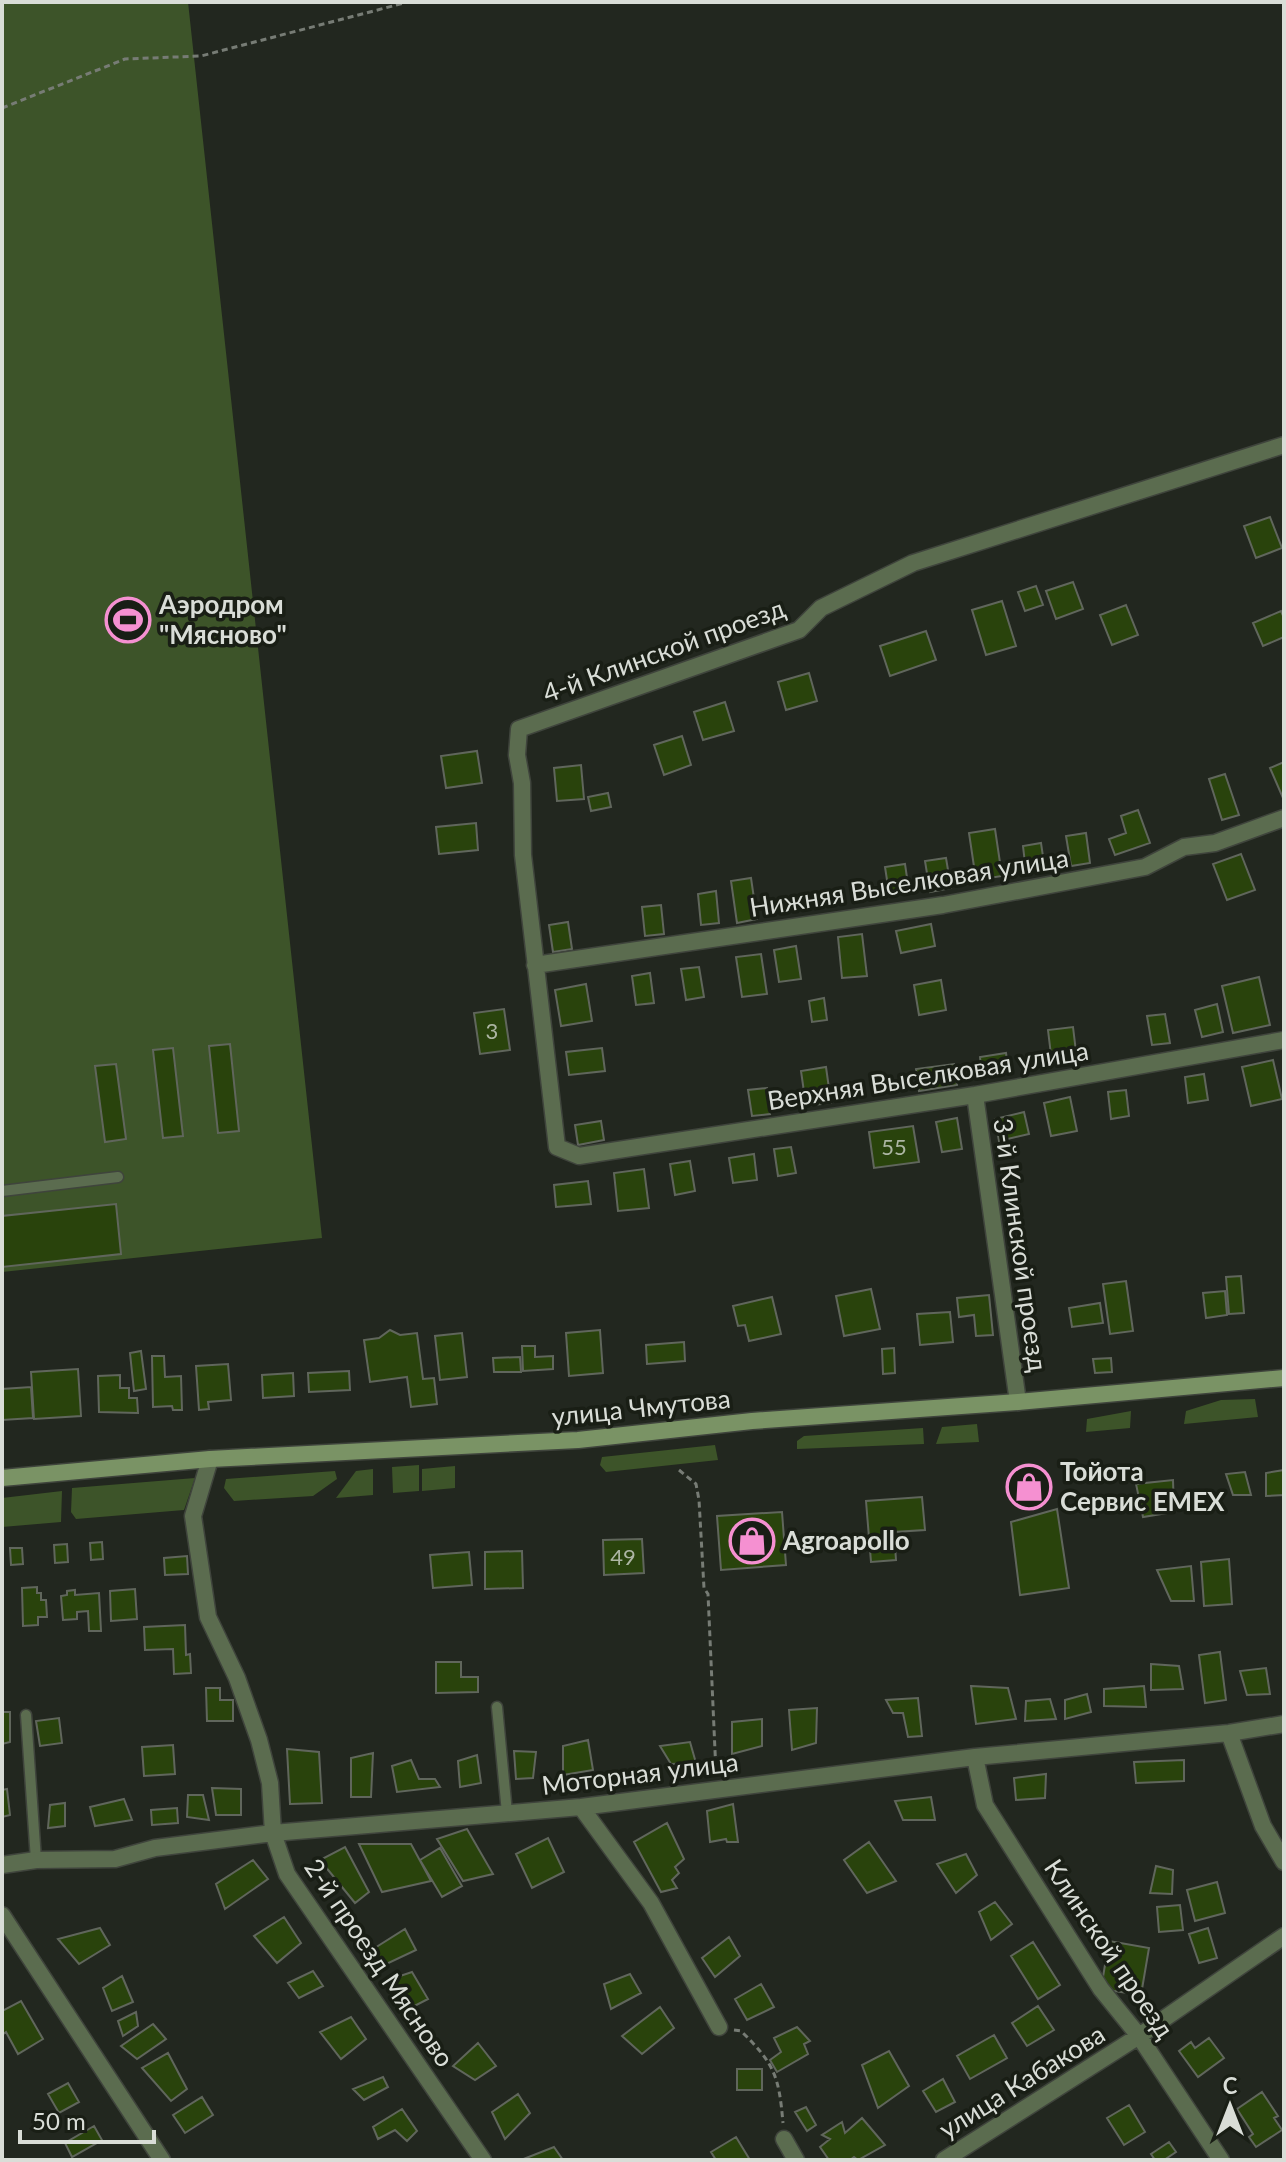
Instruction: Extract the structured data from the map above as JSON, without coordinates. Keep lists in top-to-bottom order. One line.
{"streets":{"main road":["улица Чмутова"],"street":["4-й Клинской проезд","Нижняя Выселковая улица","Верхняя Выселковая улица","3-й Клинской проезд","Моторная улица","Клинской проезд","2-й проезд Мясново","улица Кабакова"]},"crossings":[["4-й Клинской проезд","Нижняя Выселковая улица"],["4-й Клинской проезд","Верхняя Выселковая улица"],["Верхняя Выселковая улица","3-й Клинской проезд"],["3-й Клинской проезд","улица Чмутова"],["улица Чмутова","2-й проезд Мясново"],["Моторная улица","Клинской проезд"],["Моторная улица","2-й проезд Мясново"],["Клинской проезд","улица Кабакова"]],"places":{"sports":["Аэродром \"Мясново\""],"shop":["Тойота Сервис EMEX","Agroapollo"]},"house_numbers":["3","55","49"],"scale_bar":"50 m","north":"top"}
